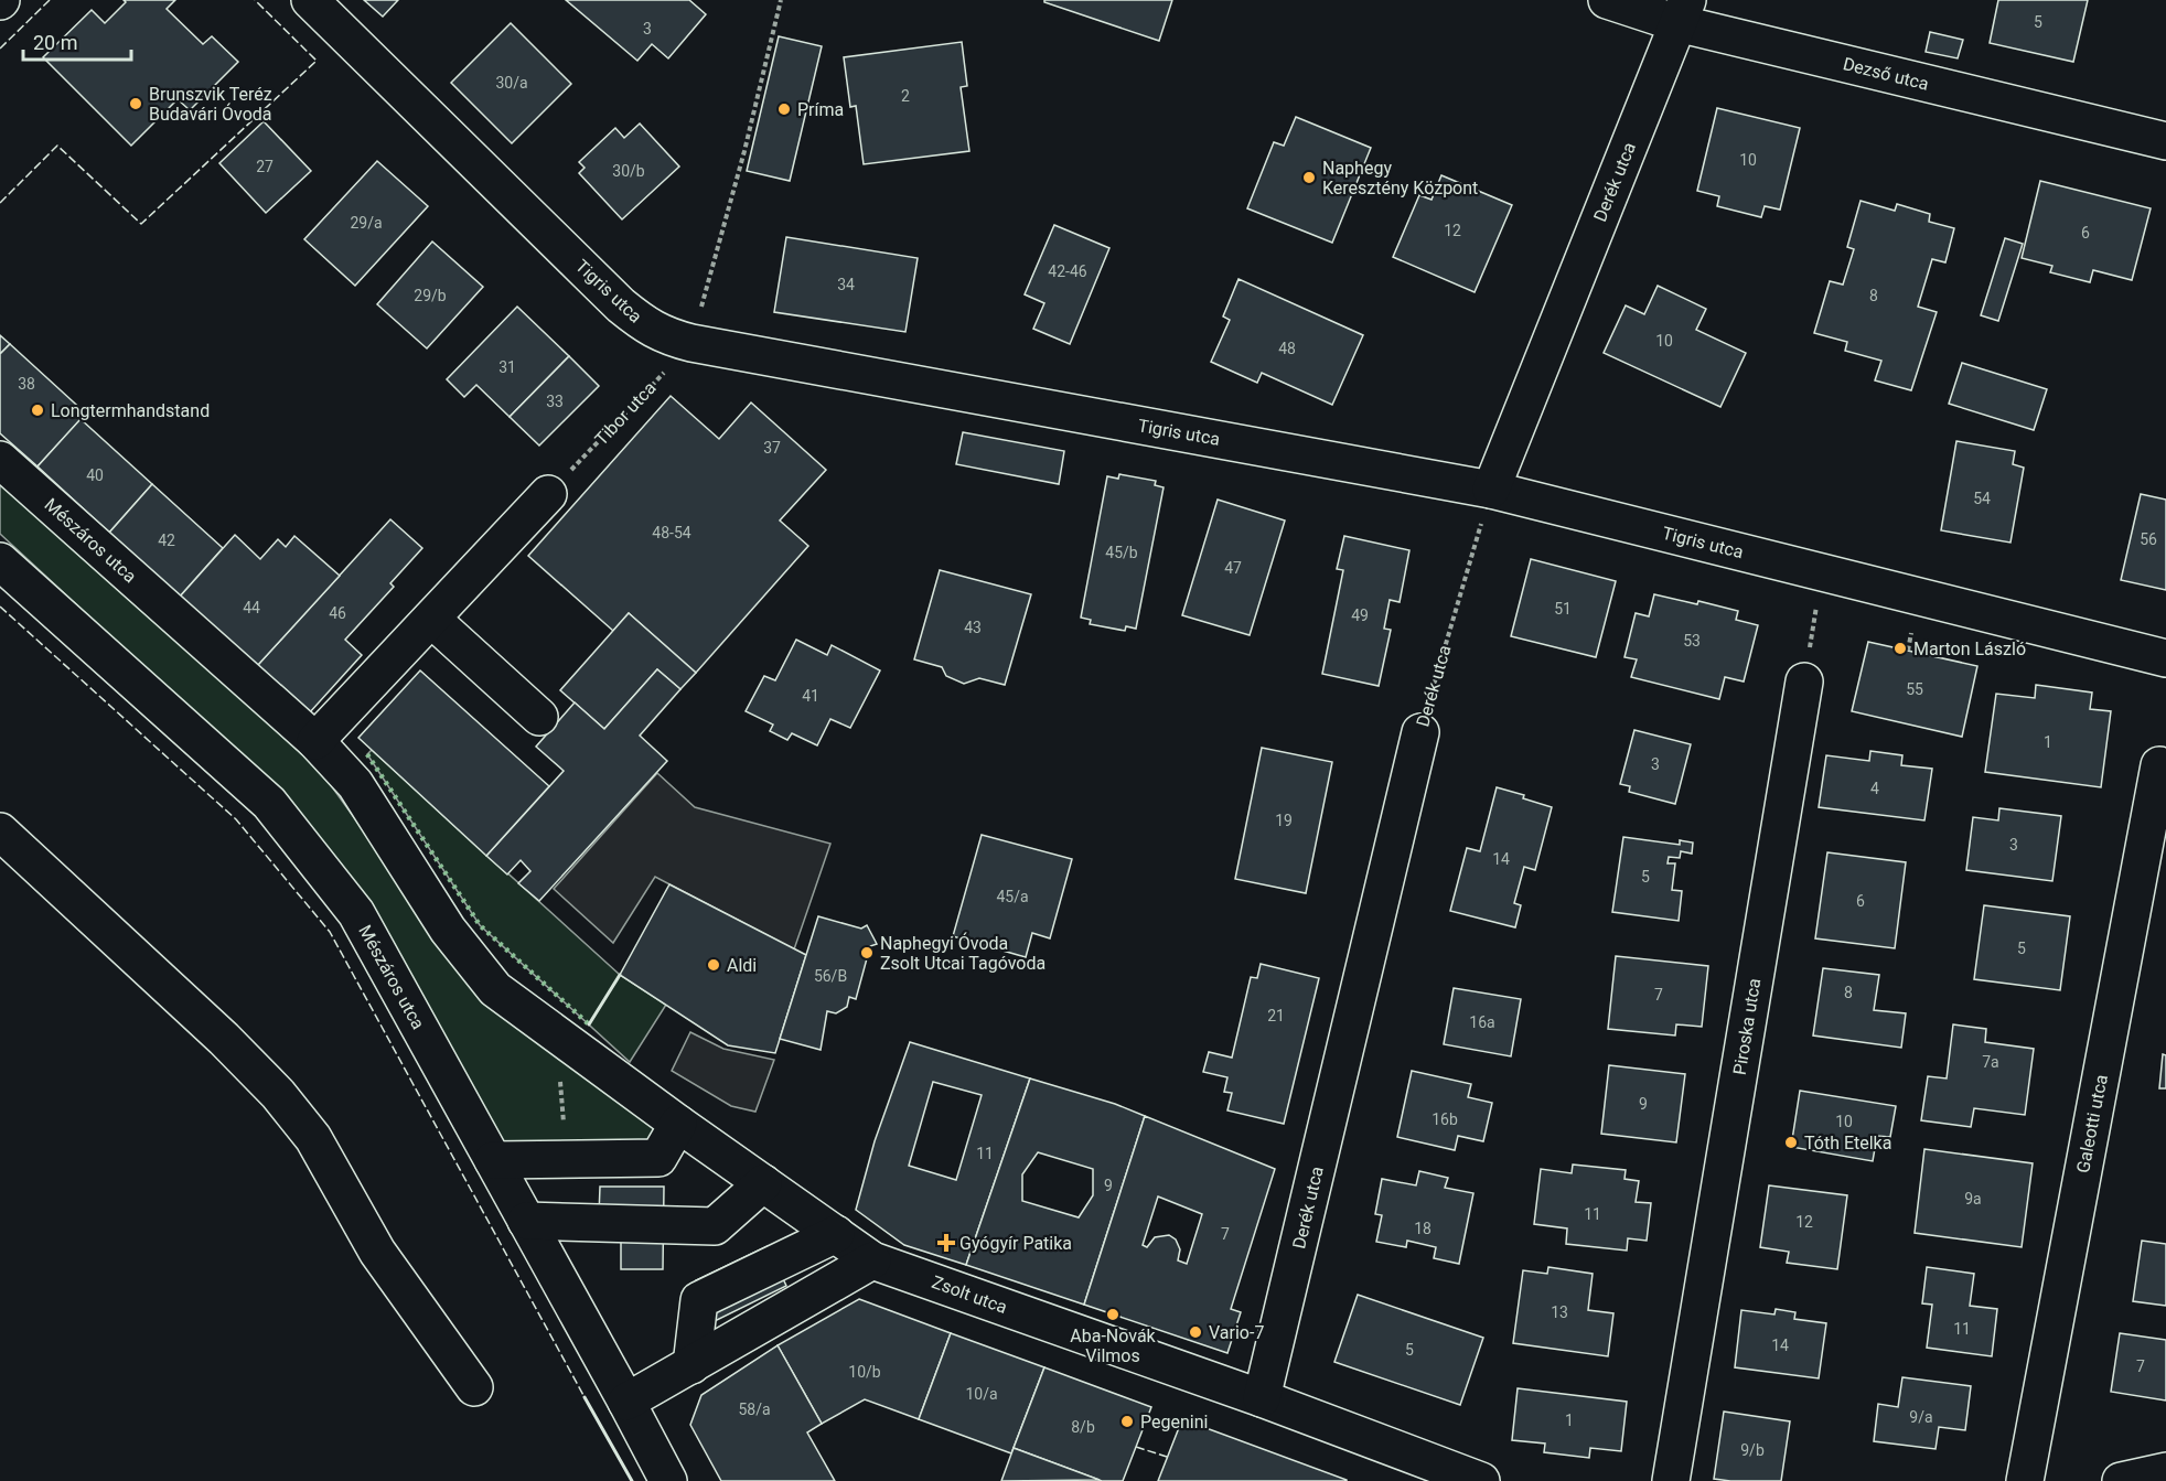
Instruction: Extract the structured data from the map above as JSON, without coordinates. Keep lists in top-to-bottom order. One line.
{"streets":{"street":["Dezső utca","Derék utca","Tigris utca","Mészáros utca","Piroska utca","Galeotti utca","Zsolt utca"],"path":["Tibor utca"]},"crossings":[["Dezső utca","Derék utca"],["Derék utca","Tigris utca"],["Derék utca","Zsolt utca"],["Tigris utca","Tibor utca"],["Mészáros utca","Zsolt utca"]],"places":{"other":["Brunszvik Teréz Budavári Óvoda","Príma","Naphegy Keresztény Központ","Longtermhandstand","Marton László","Naphegyi Óvoda Zsolt Utcai Tagóvoda","Aldi","Tóth Etelka","Aba-Novák Vilmos","Vario-7","Pegenini"],"health":["Gyógyír Patika"]},"house_numbers":["5","3","30/a","2","10","27","30/b","29/a","12","6","42-46","34","29/b","8","10","48","31","38","33","37","40","54","48-54","56","42","45/b","47","44","51","46","49","43","53","55","41","1","3","4","19","3","14","5","45/a","6","5","56/B","8","7","21","16a","7a","9","16b","10","11","9","9a","11","12","18","7","13","11","14","5","7","10/b","10/a","58/a","9/a","1","8/b","9/b"],"scale_bar":"20 m"}
